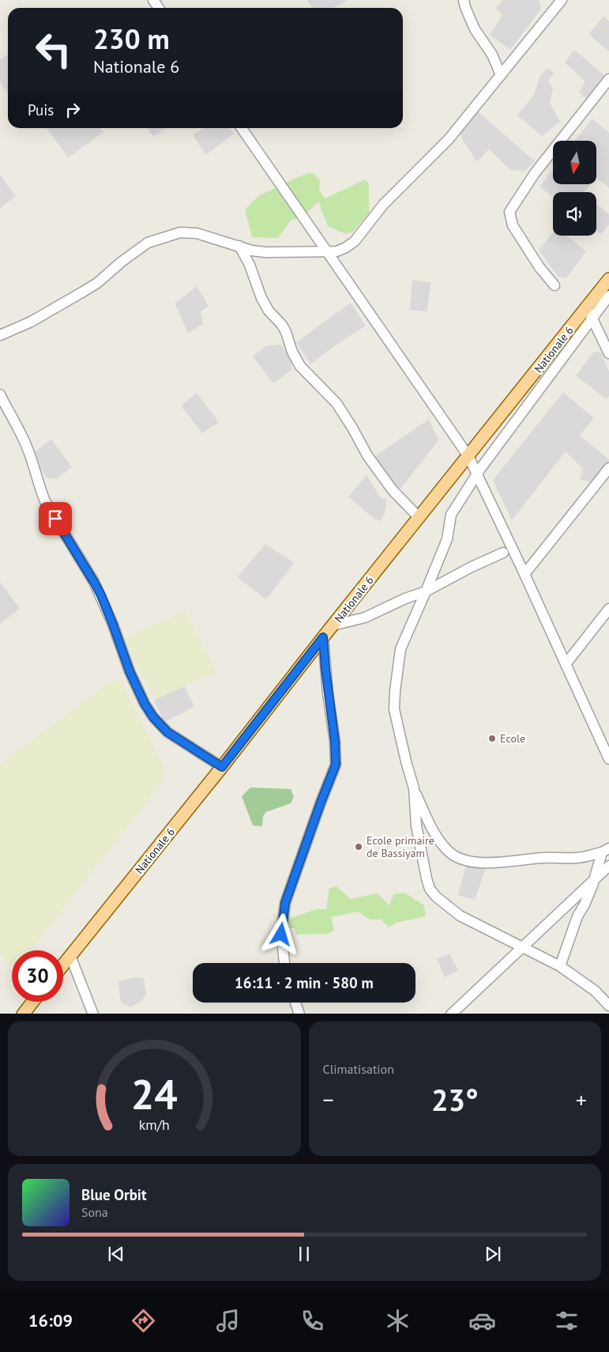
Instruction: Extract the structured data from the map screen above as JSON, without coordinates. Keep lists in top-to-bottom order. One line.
{"streets":{"main road":["Nationale 6"]},"places":["Ecole","Ecole primaire de Bassiyam"],"north":"bottom","page":{"turn":["230 m","Nationale 6"],"then":"Puis","limit":"30","trip":"16:11 · 2 min · 580 m","tile":"Climatisation","heat":["−","23°","+"],"song":["Blue Orbit","Sona"],"tabs":"16:09","gauge":["24","km/h"]}}
